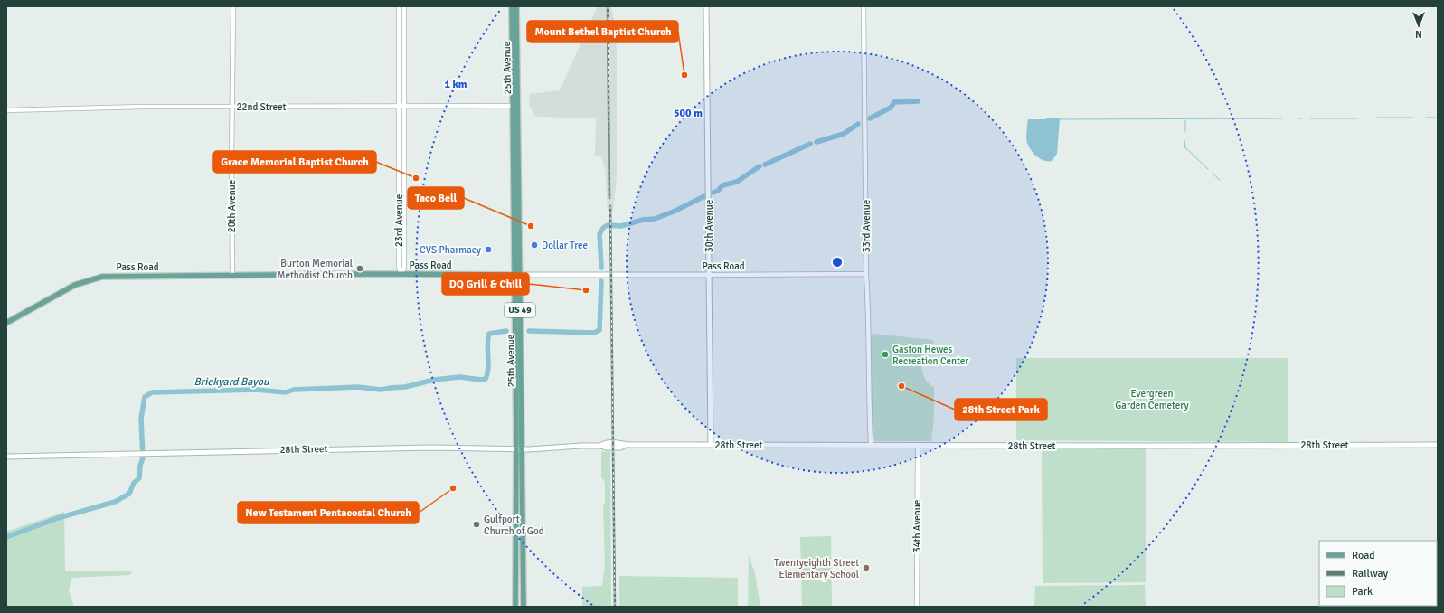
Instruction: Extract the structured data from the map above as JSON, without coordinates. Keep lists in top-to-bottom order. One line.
{"streets":{"main road":["25th Avenue","30th Avenue","Pass Road","US 49","28th Street"],"street":["22nd Street","20th Avenue","23rd Avenue","33rd Avenue","34th Avenue"]},"crossings":[["25th Avenue","22nd Street"],["25th Avenue","Pass Road"],["25th Avenue","28th Street"],["22nd Street","20th Avenue"],["22nd Street","23rd Avenue"],["20th Avenue","Pass Road"],["23rd Avenue","Pass Road"],["30th Avenue","Pass Road"],["30th Avenue","28th Street"],["33rd Avenue","Pass Road"],["33rd Avenue","28th Street"],["28th Street","34th Avenue"]],"water":["Brickyard Bayou"],"parks":["Evergreen Garden Cemetery"],"places":["Mount Bethel Baptist Church","Grace Memorial Baptist Church","Taco Bell","Dollar Tree","CVS Pharmacy","Burton Memorial Methodist Church","DQ Grill & Chill","Gaston Hewes Recreation Center","28th Street Park","New Testament Pentacostal Church","Gulfport Church of God","Twentyeighth Street Elementary School"],"legend":["Road","Railway","Park"],"north":"bottom","rings":["1 km","500 m"]}
